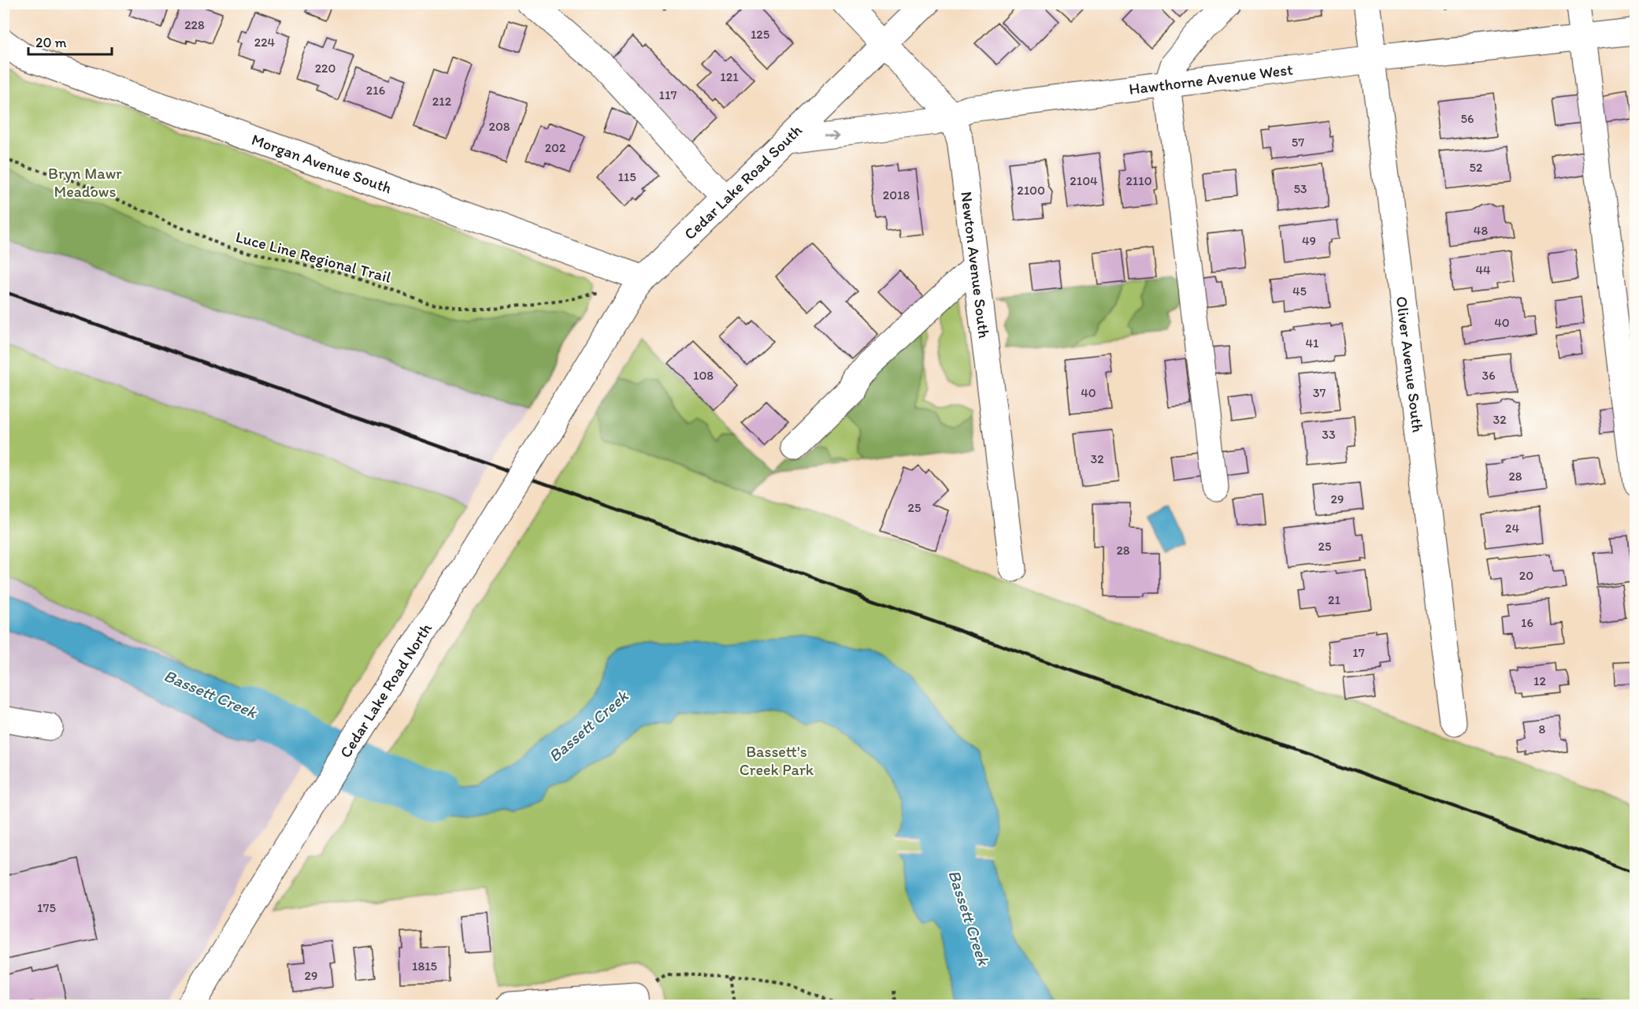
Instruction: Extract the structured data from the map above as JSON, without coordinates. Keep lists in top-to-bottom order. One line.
{"streets":{"street":["Hawthorne Avenue West","Morgan Avenue South","Cedar Lake Road South","Newton Avenue South","Oliver Avenue South","Cedar Lake Road North"],"path":["Luce Line Regional Trail"]},"crossings":[["Hawthorne Avenue West","Cedar Lake Road South"],["Hawthorne Avenue West","Newton Avenue South"],["Hawthorne Avenue West","Oliver Avenue South"],["Morgan Avenue South","Cedar Lake Road South"],["Morgan Avenue South","Luce Line Regional Trail"],["Cedar Lake Road South","Luce Line Regional Trail"],["Cedar Lake Road South","Newton Avenue South"],["Cedar Lake Road South","Cedar Lake Road North"]],"water":["Bassett Creek"],"parks":["Bryn Mawr Meadows","Bassett's Creek Park"],"house_numbers":["228","125","224","220","121","216","117","212","56","208","57","202","52","115","2104","2110","53","2100","2018","48","49","44","45","40","41","108","36","40","37","32","33","32","28","29","25","24","25","28","20","21","16","17","12","8","175","1815","29"],"scale_bar":"20 m"}
